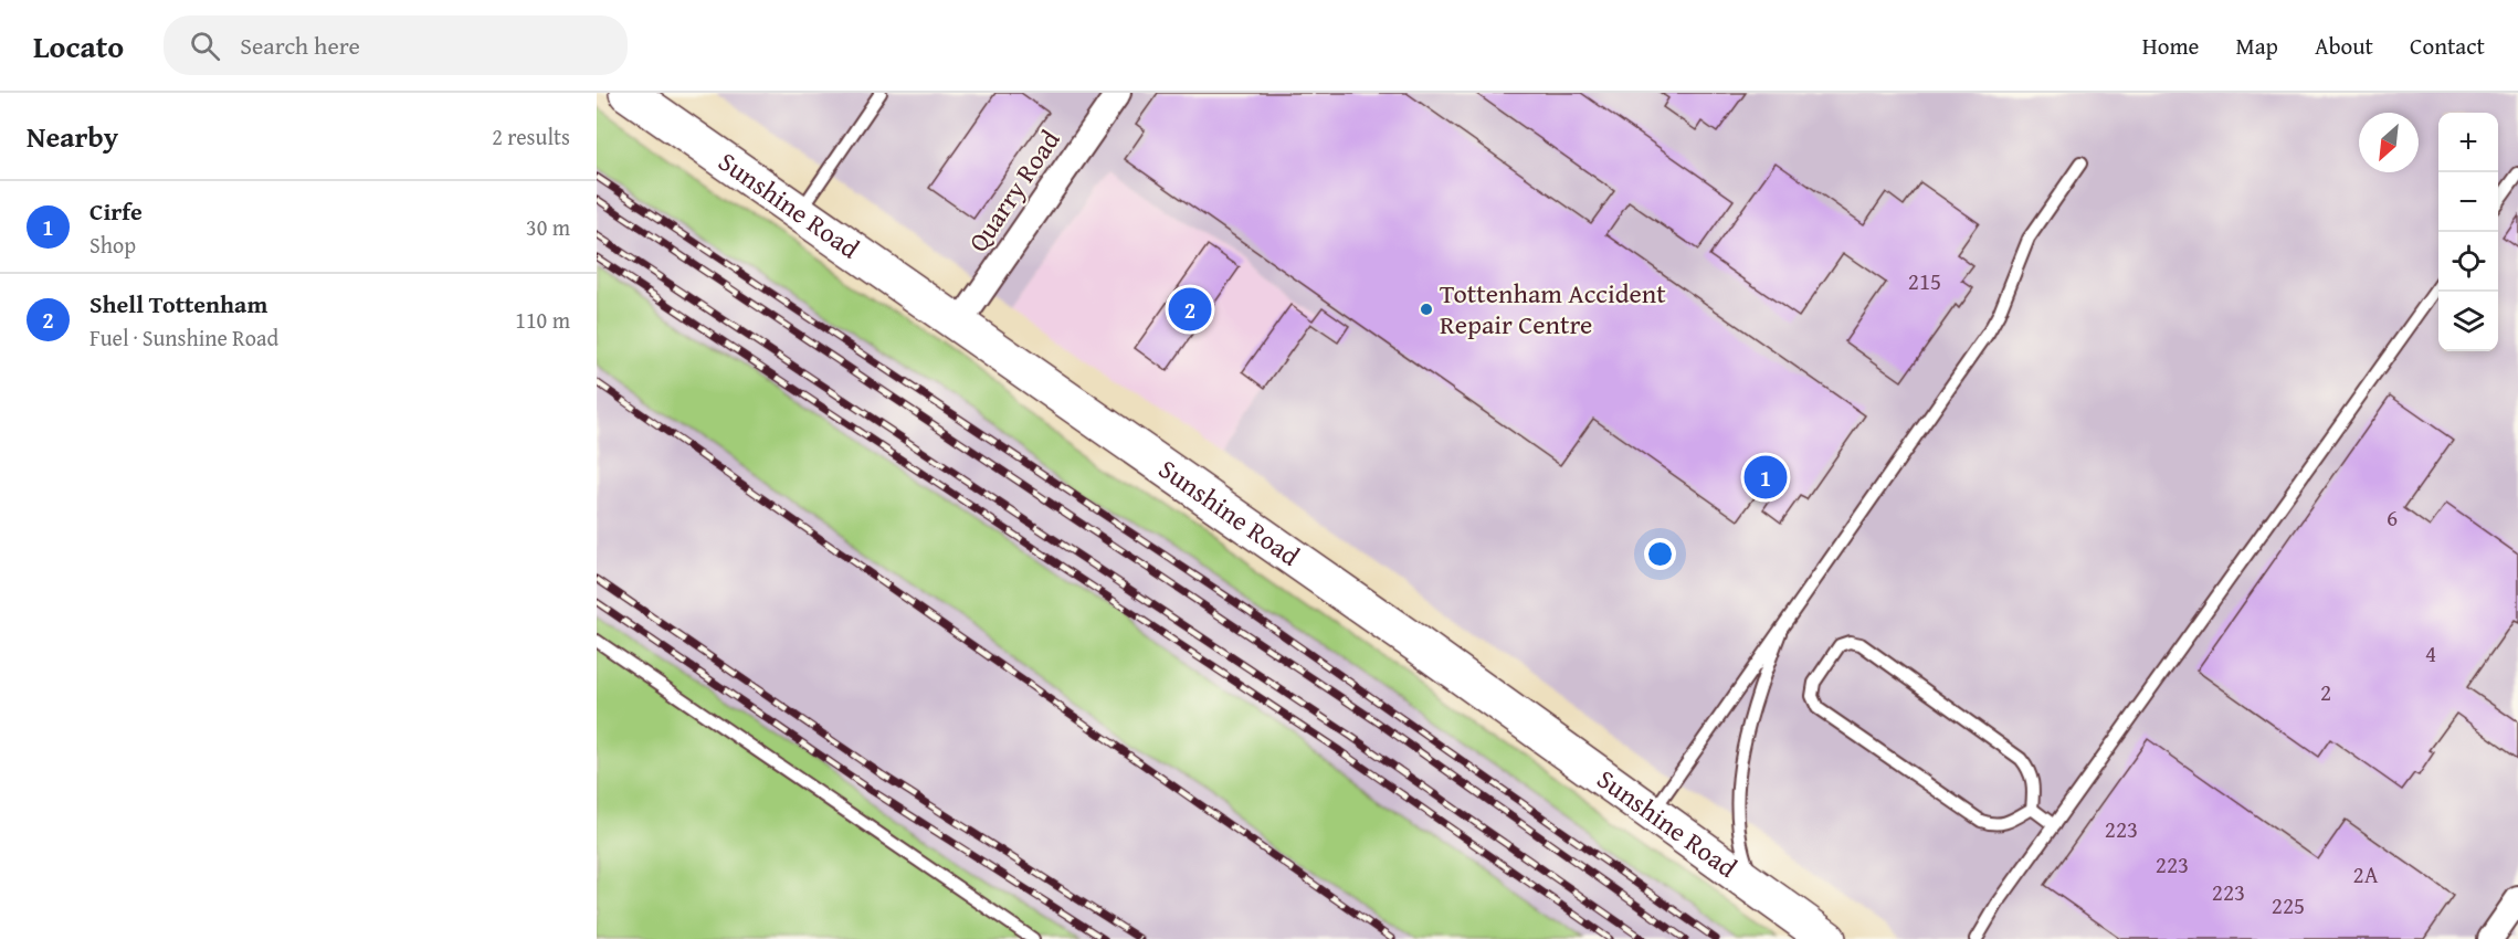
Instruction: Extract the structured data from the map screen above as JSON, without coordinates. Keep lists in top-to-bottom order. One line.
{"streets":{"main road":["Sunshine Road"],"street":["Quarry Road"]},"crossings":[["Quarry Road","Sunshine Road"]],"places":["Tottenham Accident Repair Centre"],"house_numbers":["215","6","4","2","223","223","2A","223","225"],"north":"bottom left","page":{"header":"Locato","search":"Search here","nav":["Home","Map","About","Contact"],"heading":["Nearby","2 results"],"map_buttons":["+","−"],"list":[{"mark":"1","name":"Cirfe","note":"Shop","value":"30 m"},{"mark":"2","name":"Shell Tottenham","note":"Fuel · Sunshine Road","value":"110 m"}],"pins":["2","1"]}}
